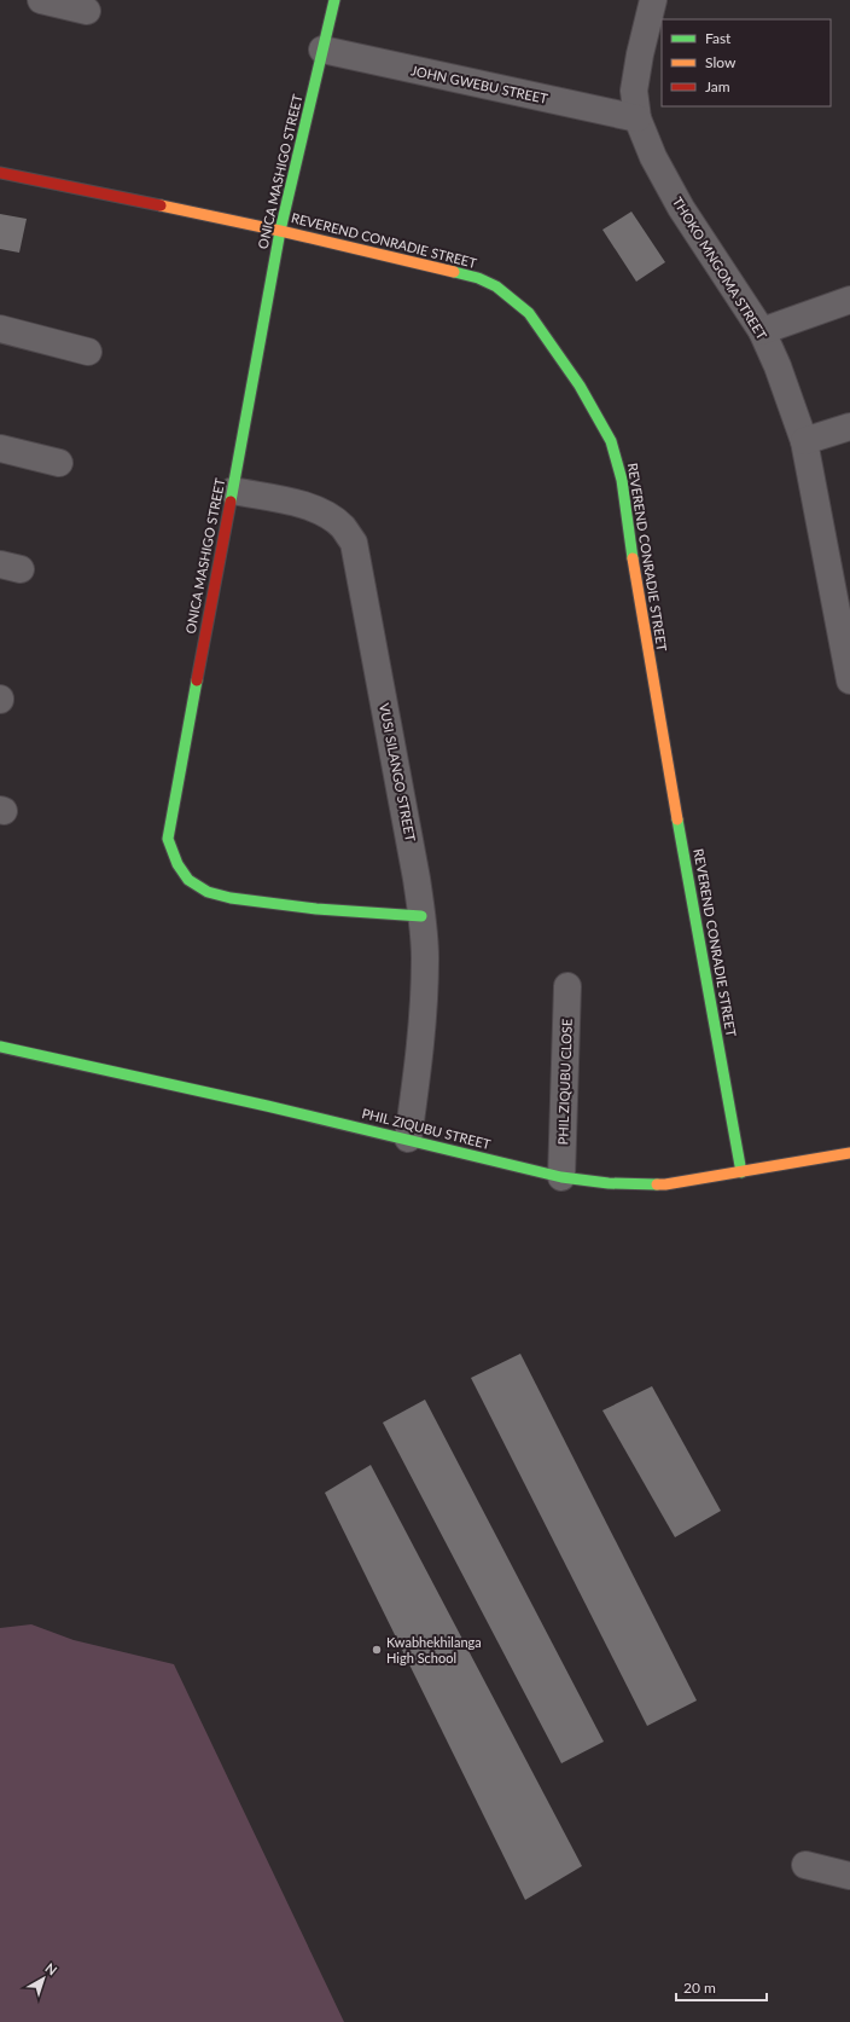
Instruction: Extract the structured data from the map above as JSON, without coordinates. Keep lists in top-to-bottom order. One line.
{"streets":{"street":["JOHN GWEBU STREET","ONICA MASHIGO STREET","REVEREND CONRADIE STREET","THOKO MNGOMA STREET","VUSI SILANGO STREET","PHIL ZIQUBU CLOSE","PHIL ZIQUBU STREET"]},"crossings":[["JOHN GWEBU STREET","ONICA MASHIGO STREET"],["JOHN GWEBU STREET","THOKO MNGOMA STREET"],["ONICA MASHIGO STREET","REVEREND CONRADIE STREET"],["ONICA MASHIGO STREET","VUSI SILANGO STREET"],["REVEREND CONRADIE STREET","PHIL ZIQUBU STREET"],["VUSI SILANGO STREET","PHIL ZIQUBU STREET"],["PHIL ZIQUBU CLOSE","PHIL ZIQUBU STREET"]],"places":["Kwabhekhilanga High School"],"legend":["Fast","Slow","Jam"],"scale_bar":"20 m","north":"top right"}
